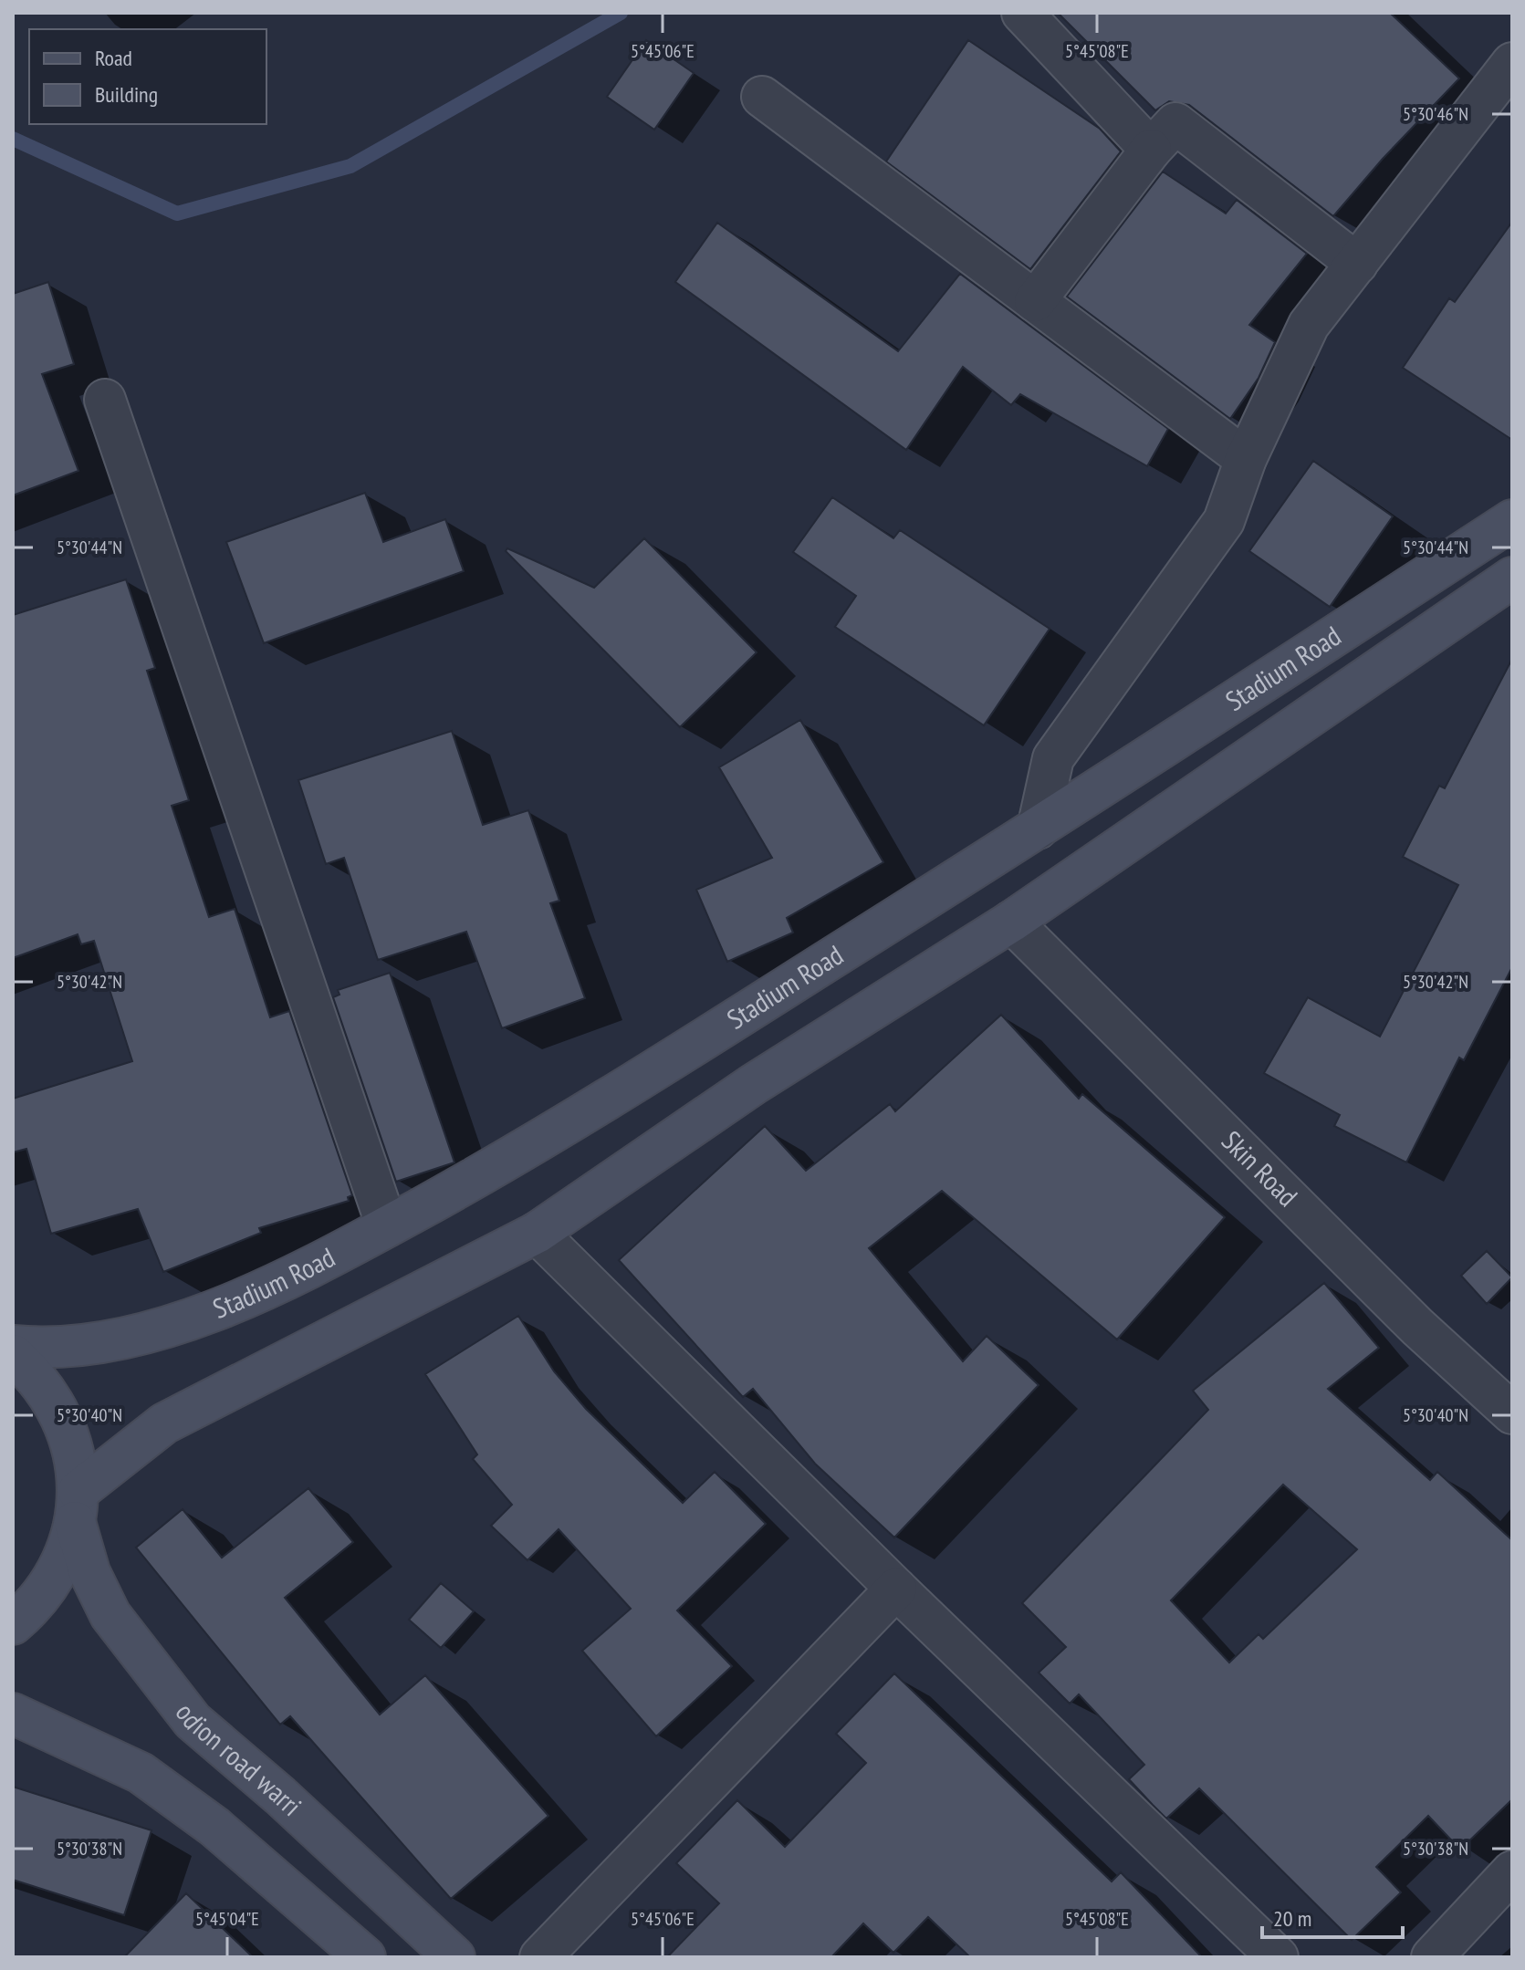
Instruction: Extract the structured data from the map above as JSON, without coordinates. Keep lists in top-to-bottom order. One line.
{"streets":{"main road":["Stadium Road","odion road warri"],"street":["Skin Road"]},"crossings":[["Stadium Road","Skin Road"],["Stadium Road","odion road warri"]],"legend":["Road","Building"],"scale_bar":"20 m","coordinates":["5°45'06\"E","5°45'08\"E","5°30'46\"N","5°30'44\"N","5°30'42\"N","5°30'40\"N","5°30'38\"N","5°45'04\"E"]}
